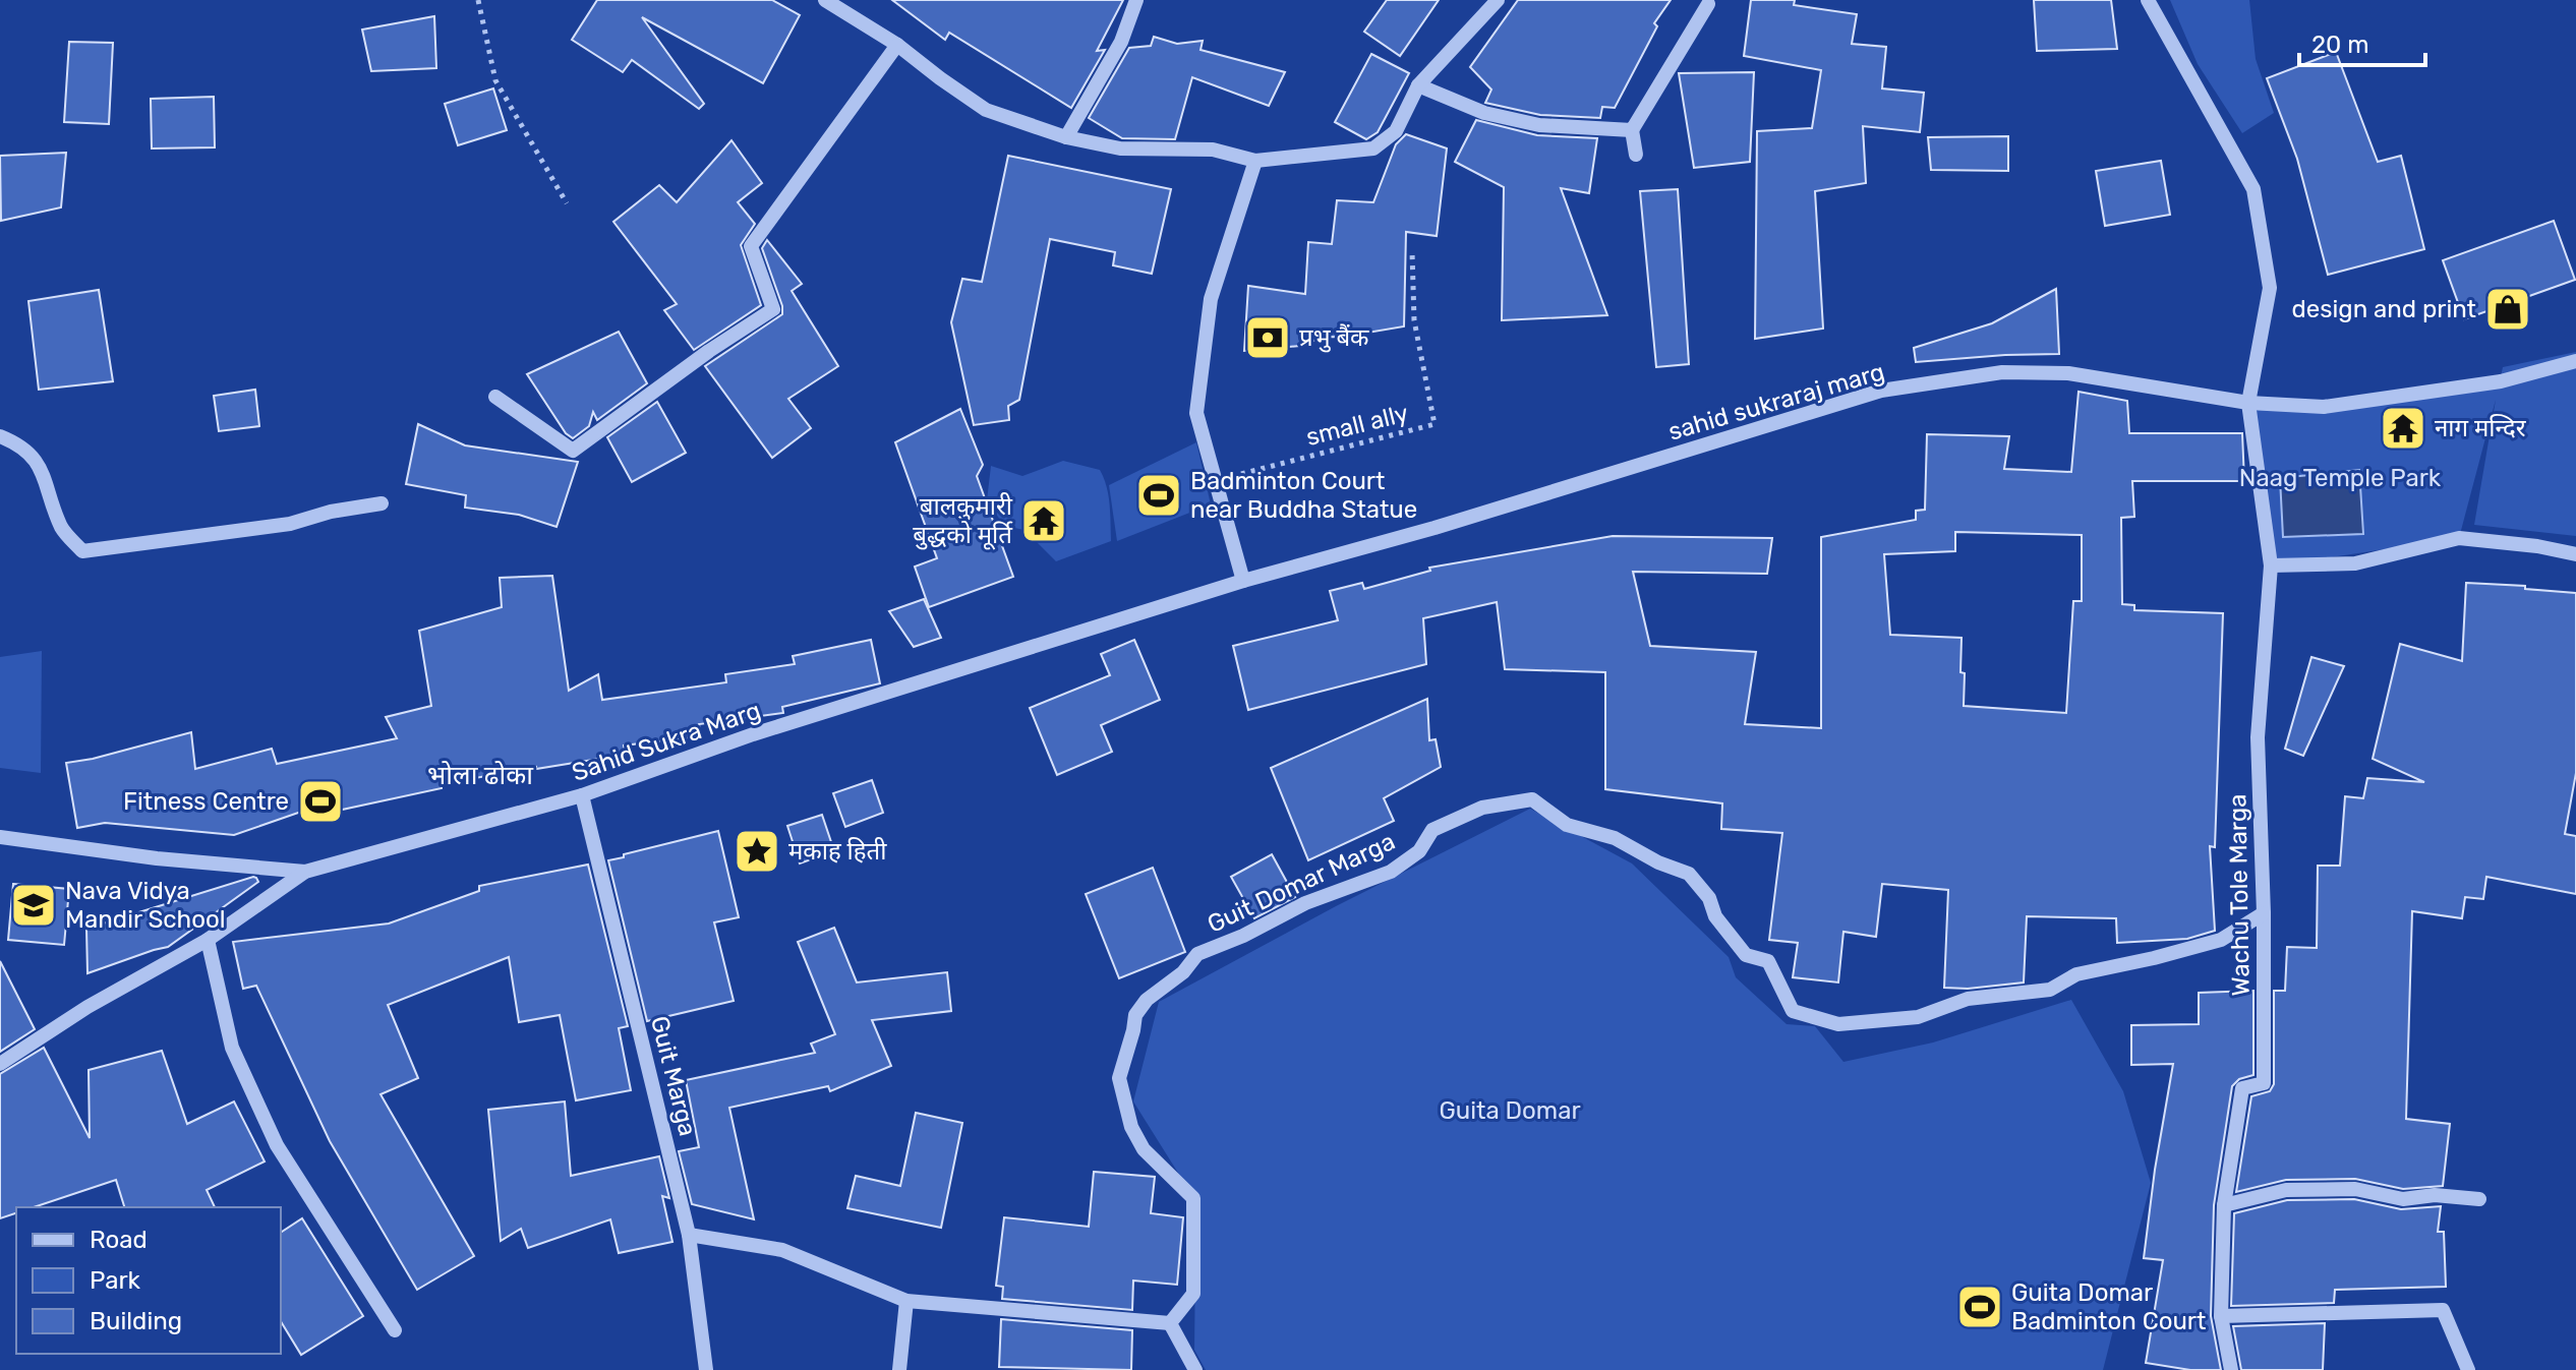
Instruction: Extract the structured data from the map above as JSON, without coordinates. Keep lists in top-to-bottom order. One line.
{"streets":{"street":["sahid sukraraj marg","Sahid Sukra Marg","Guit Domar Marga","Wachu Tole Marga","Guit Marga"],"path":["small ally"]},"crossings":[["sahid sukraraj marg","Sahid Sukra Marg"],["sahid sukraraj marg","Wachu Tole Marga"],["Sahid Sukra Marg","Guit Marga"],["Guit Domar Marga","Wachu Tole Marga"]],"districts":["भोला ढोका"],"parks":["Naag Temple Park","Guita Domar"],"places":{"shop":["design and print"],"bank":["प्रभु बैंक"],"temple":["नाग मन्दिर","बालकुमारी बुद्धको मूर्ति"],"sports":["Badminton Court near Buddha Statue","Fitness Centre","Guita Domar Badminton Court"],"place":["मकाह हिती"],"school or university":["Nava Vidya Mandir School"]},"legend":["Road","Park","Building"],"scale_bar":"20 m"}
